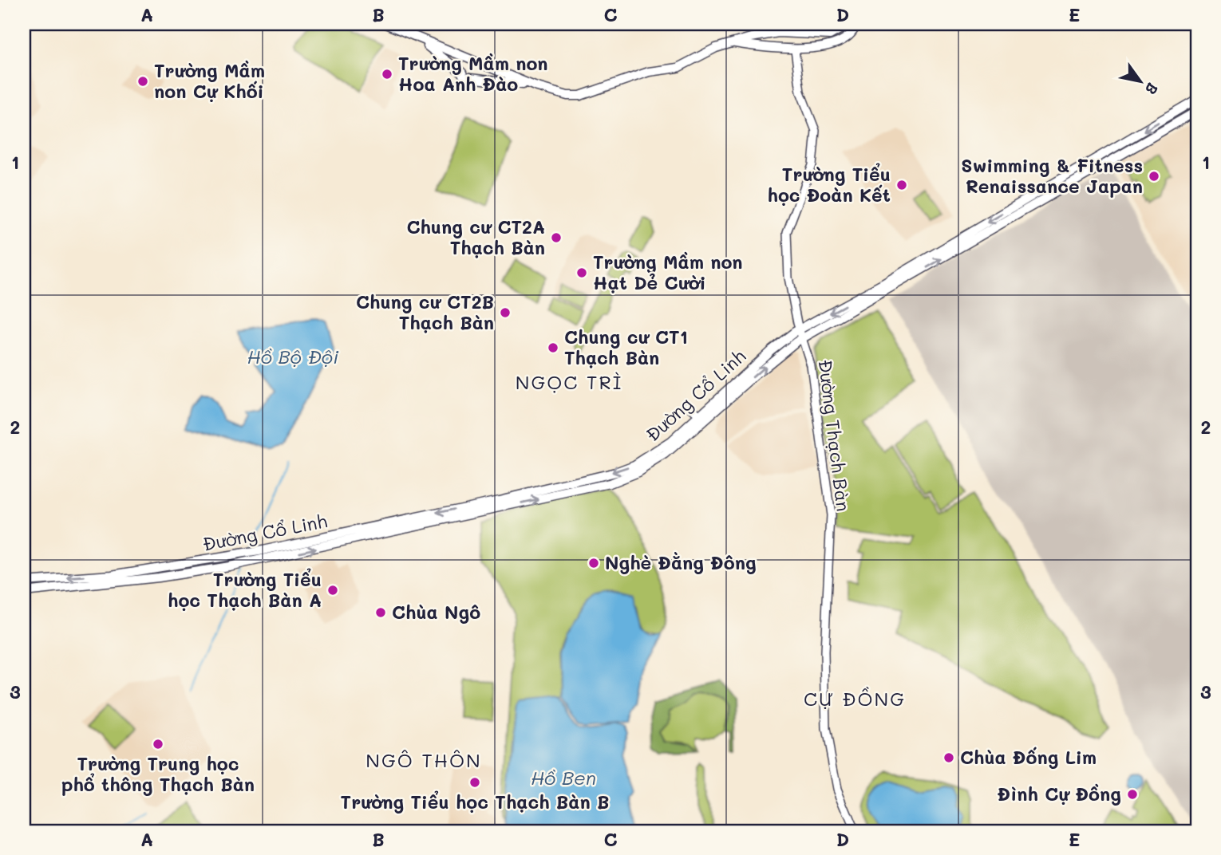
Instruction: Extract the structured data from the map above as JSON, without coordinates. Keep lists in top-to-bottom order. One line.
{"streets":{"main road":["Đường Cổ Linh","Đường Thạch Bàn"]},"crossings":[["Đường Cổ Linh","Đường Thạch Bàn"]],"districts":["NGỌC TRÌ","CỰ ĐỒNG","NGÔ THÔN"],"water":["Hồ Bộ Đội","Hồ Ben"],"places":["Trường Mầm non Hoa Anh Đào","Trường Mầm non Cự Khối","Swimming & Fitness Renaissance Japan","Trường Tiểu học Đoàn Kết","Chung cư CT2A Thạch Bàn","Trường Mầm non Hạt Dẻ Cười","Chung cư CT2B Thạch Bàn","Chung cư CT1 Thạch Bàn","Nghè Đằng Đông","Trường Tiểu học Thạch Bàn A","Chùa Ngô","Trường Trung học phổ thông Thạch Bàn","Chùa Đống Lim","Trường Tiểu học Thạch Bàn B","Đình Cự Đồng"],"north":"bottom right","grid":{"columns":["A","B","C","D","E"],"rows":["1","2","3"]}}
